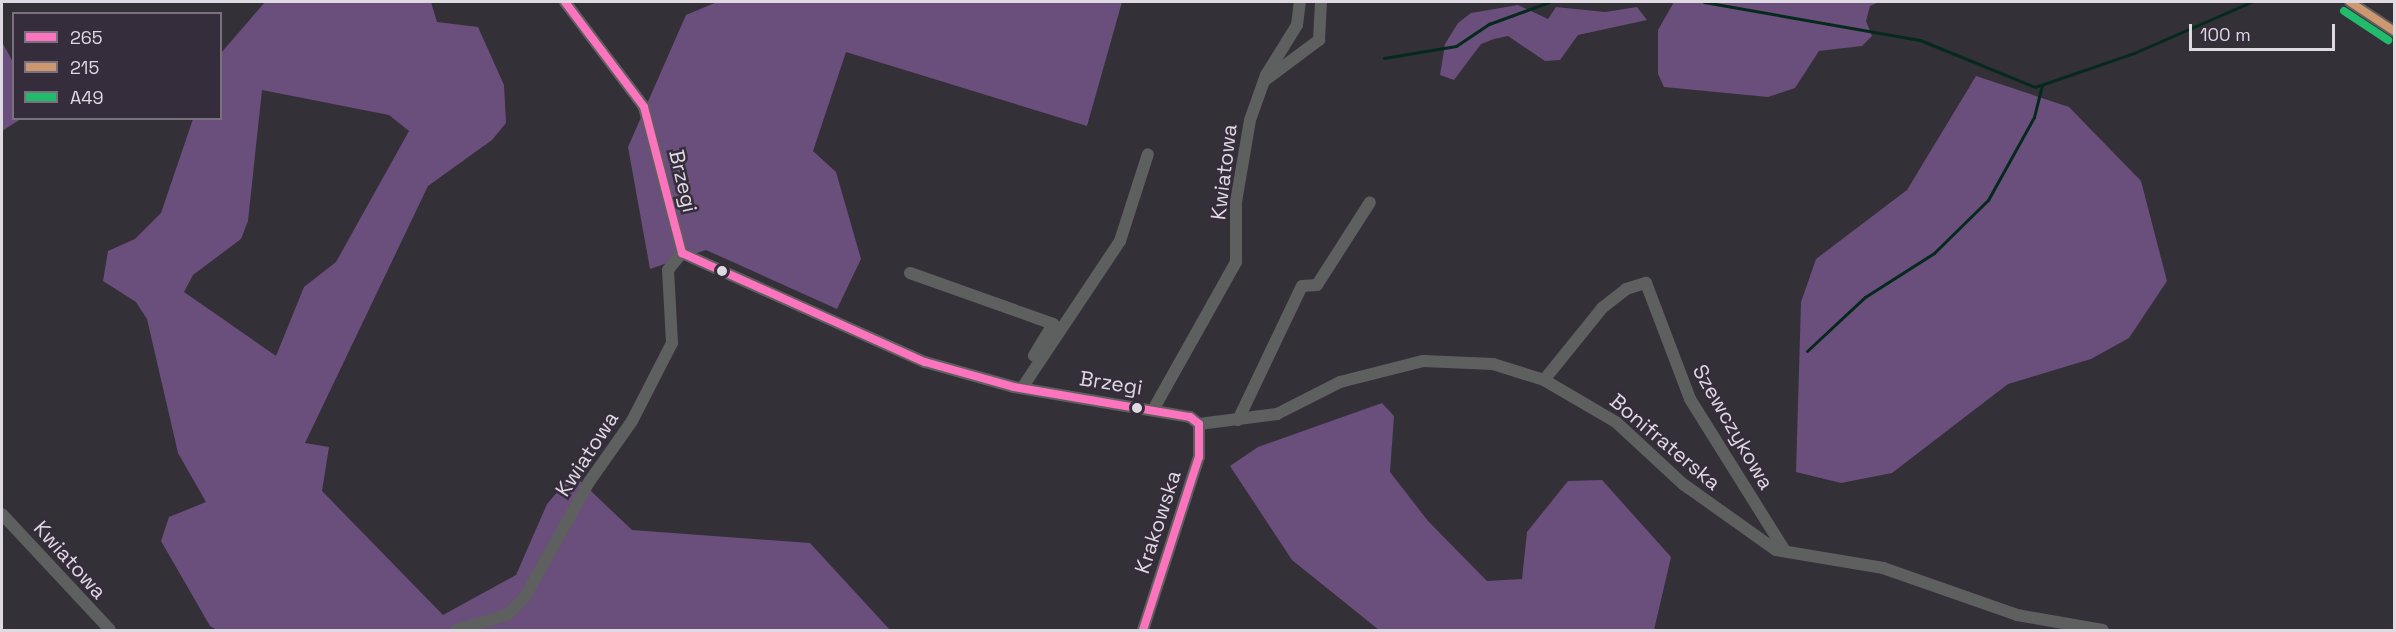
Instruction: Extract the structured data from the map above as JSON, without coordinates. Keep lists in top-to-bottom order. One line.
{"streets":{"street":["Kwiatowa","Brzegi","Szewczykowa","Bonifraterska","Krakowska"]},"crossings":[["Kwiatowa","Brzegi"],["Brzegi","Bonifraterska"],["Brzegi","Krakowska"],["Szewczykowa","Bonifraterska"],["Bonifraterska","Krakowska"]],"lines":["transit line 265","transit line 215","transit line A49"],"legend":["265","215","A49"],"scale_bar":"100 m"}
